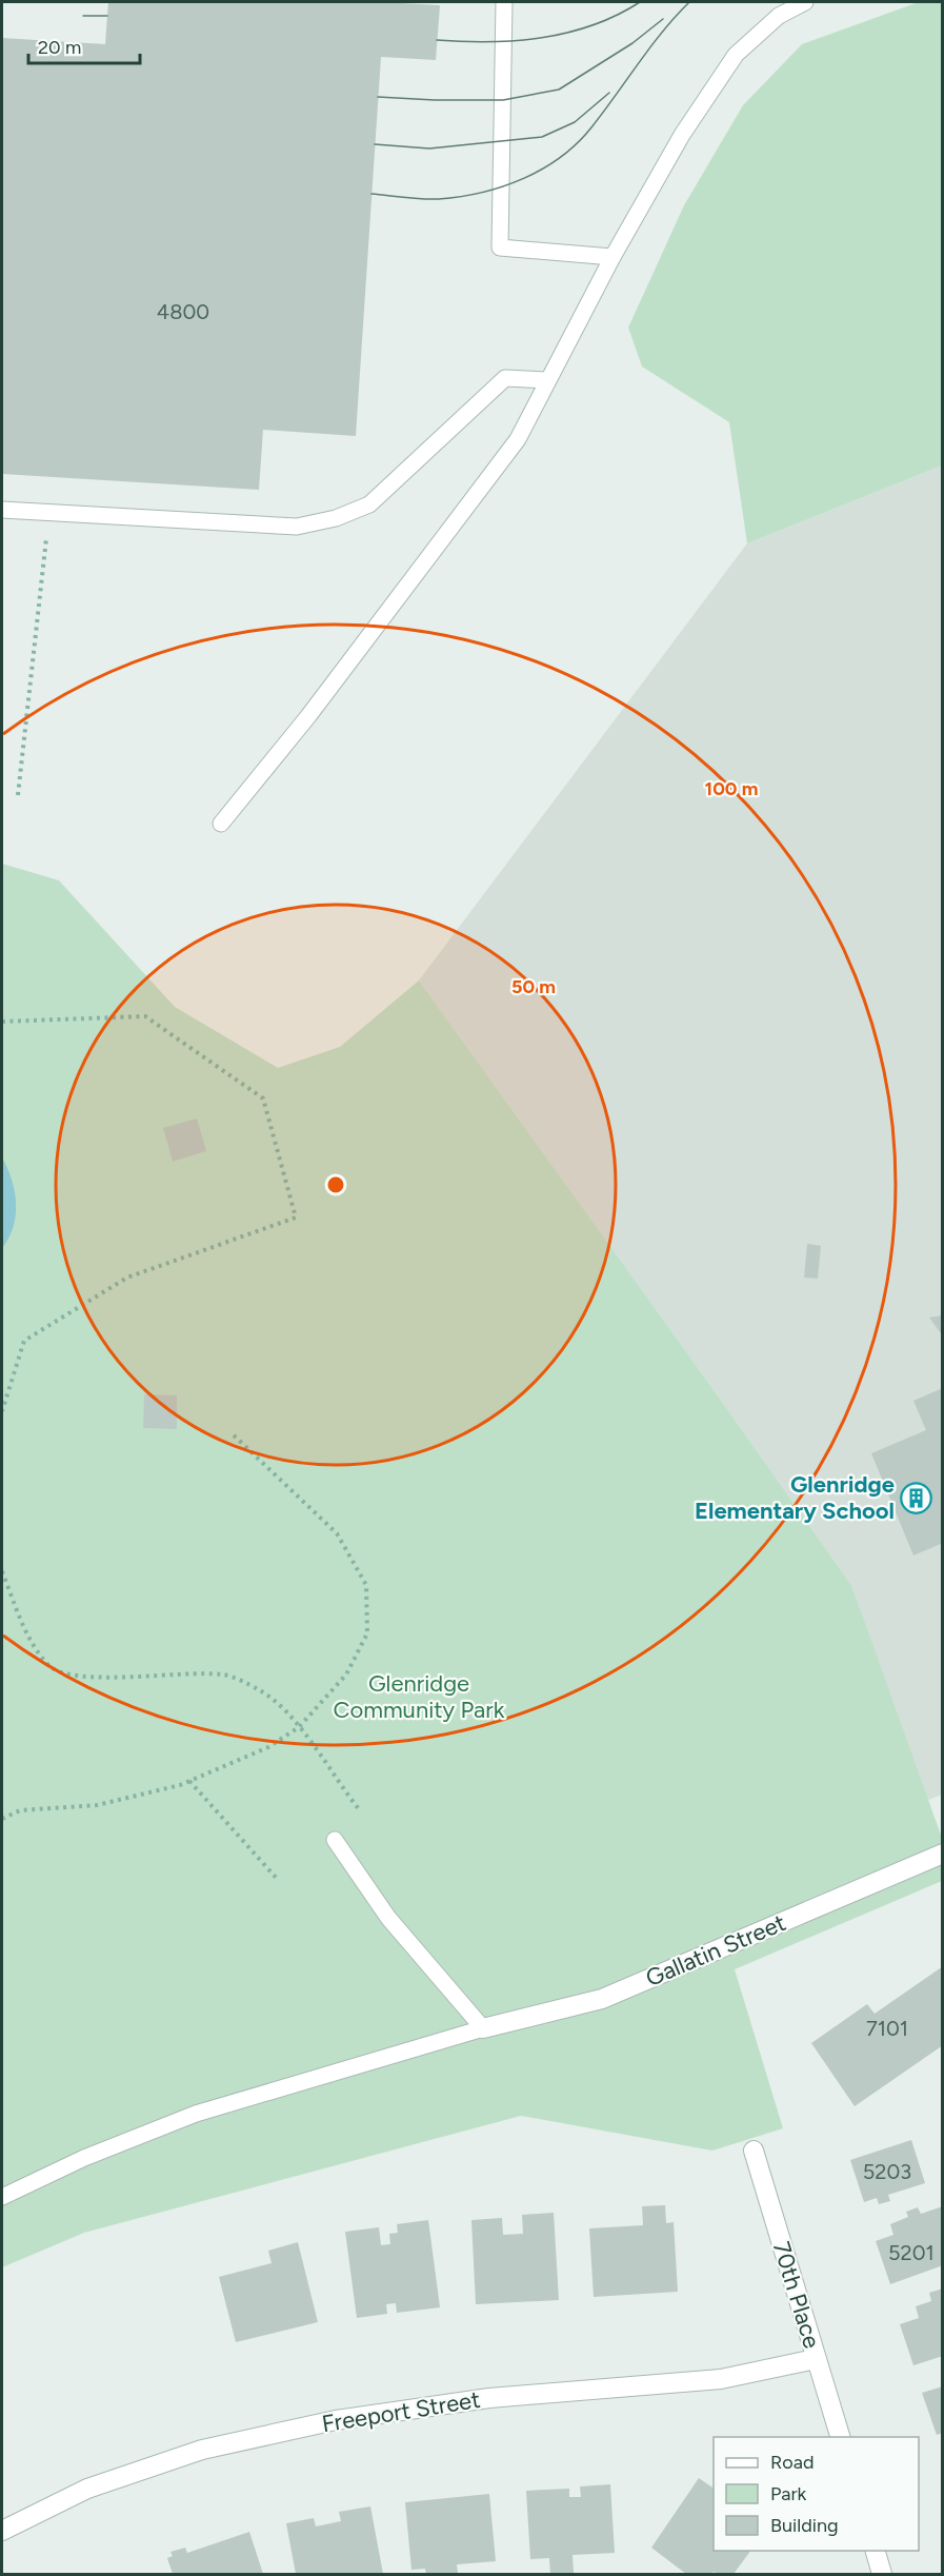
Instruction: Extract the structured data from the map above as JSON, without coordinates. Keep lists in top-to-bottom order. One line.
{"streets":{"street":["Gallatin Street","70th Place","Freeport Street"]},"crossings":[["70th Place","Freeport Street"]],"parks":["Glenridge Community Park"],"places":{"building":["Glenridge Elementary School"]},"house_numbers":["4800","7101","5203","5201"],"legend":["Road","Park","Building"],"scale_bar":"20 m","rings":["100 m","50 m"]}
